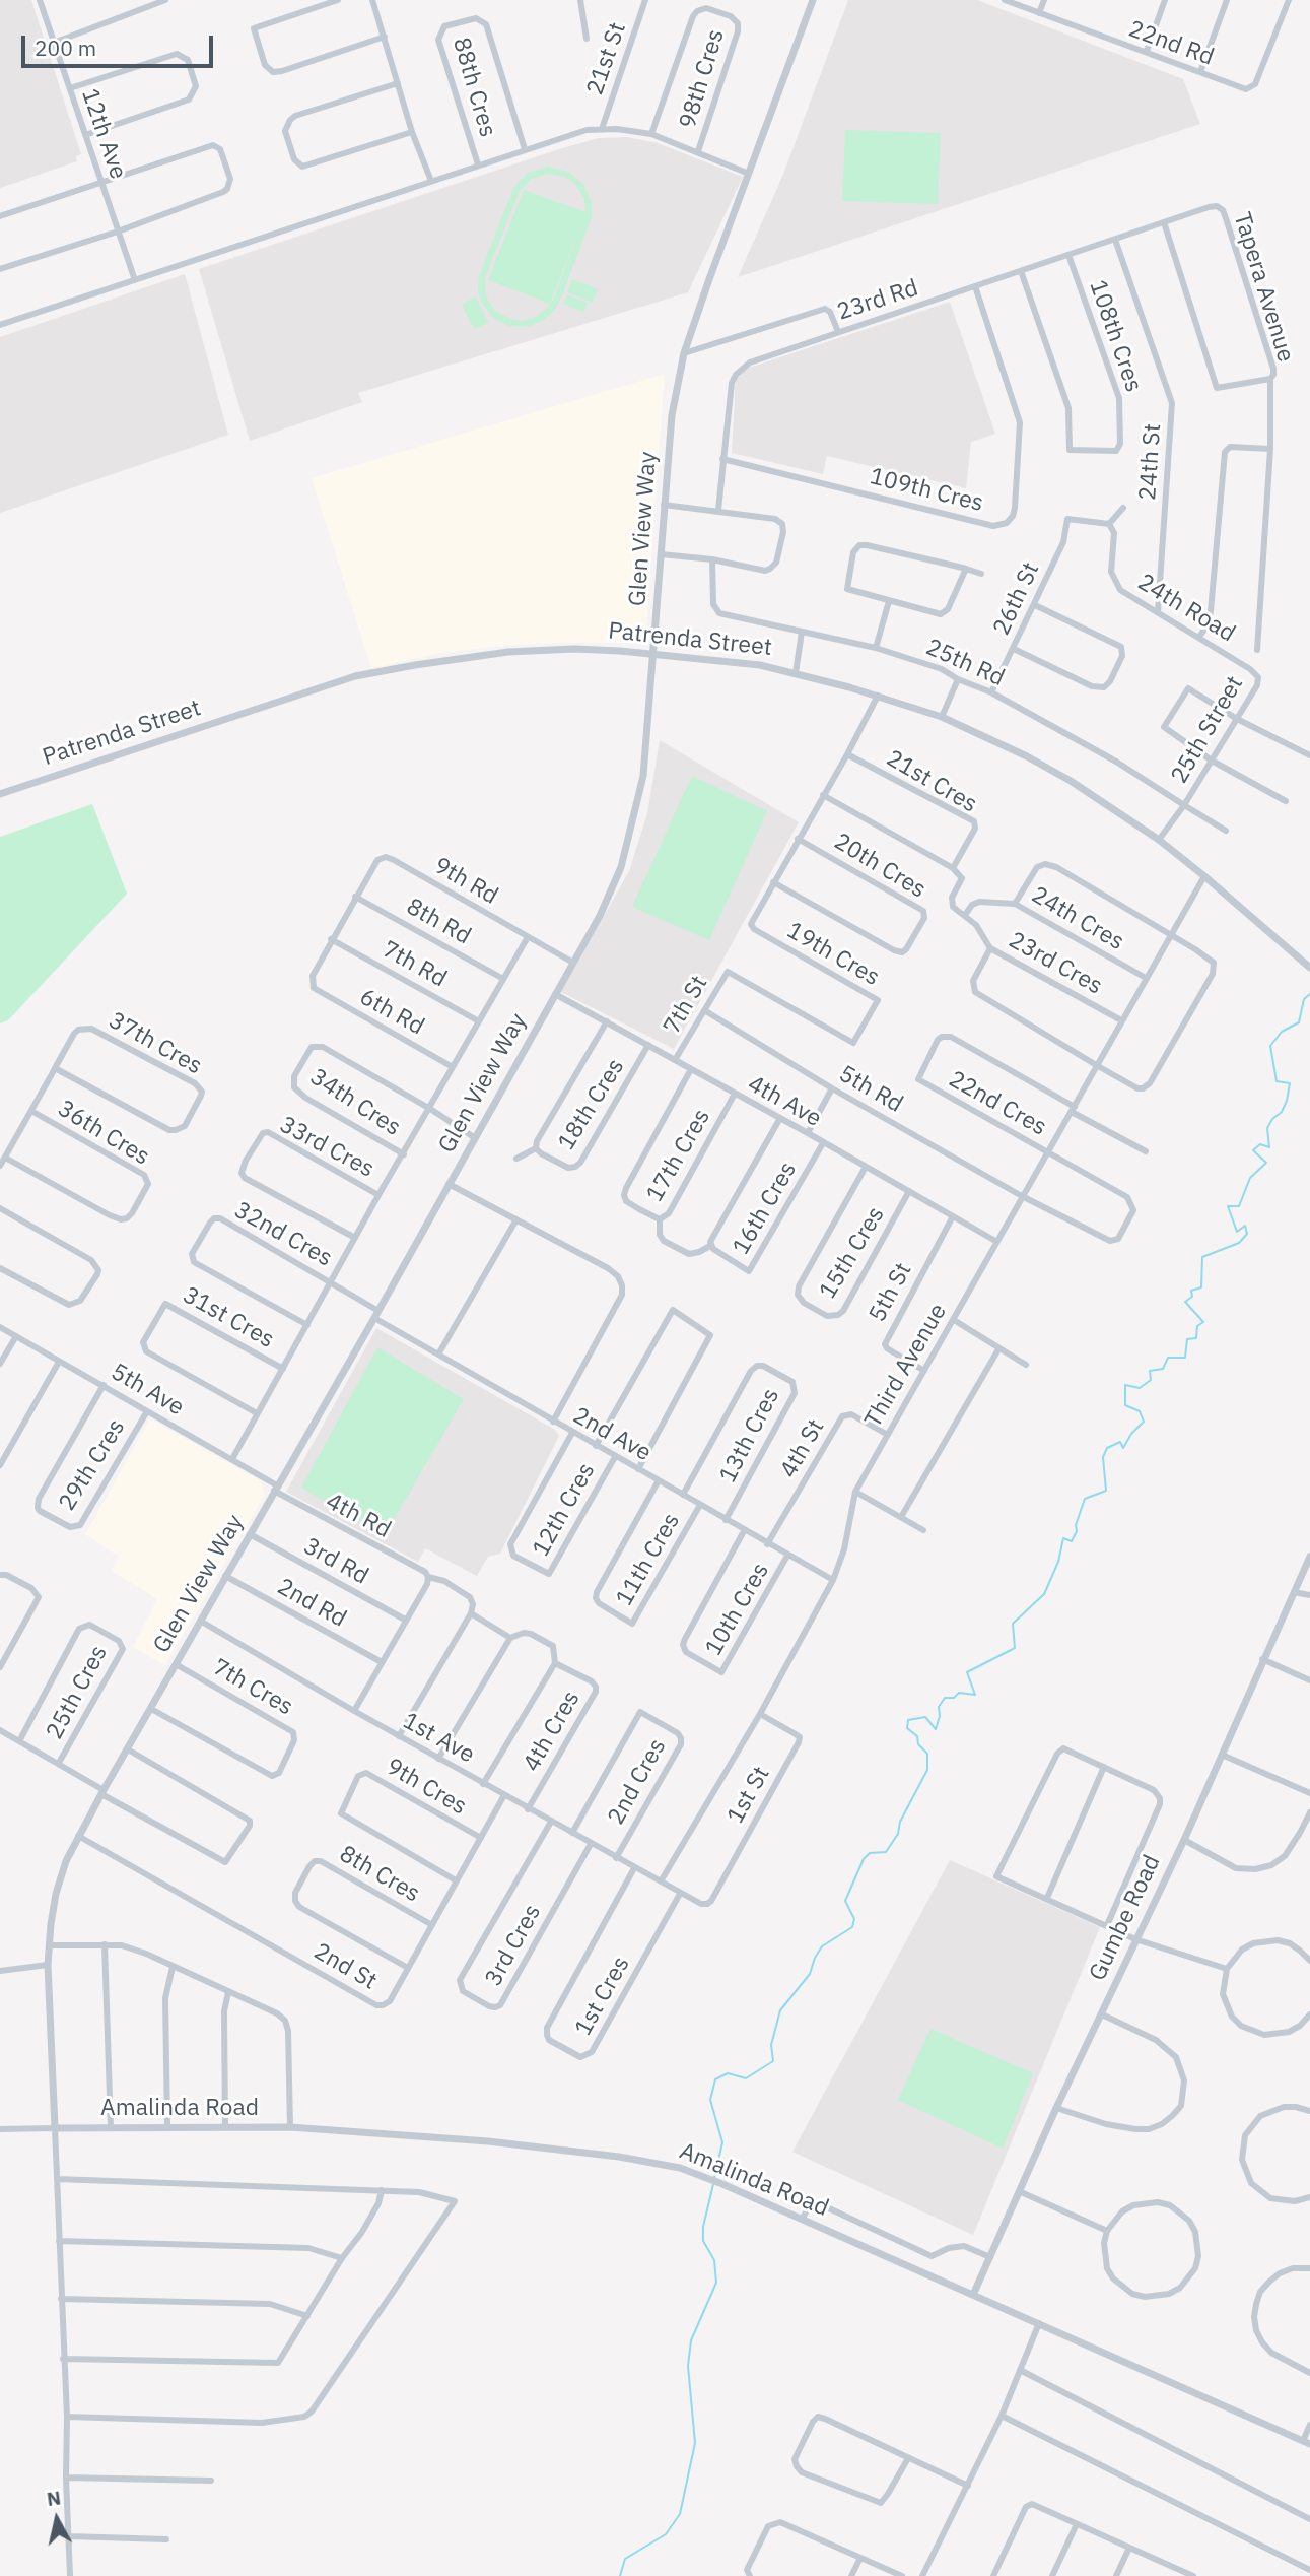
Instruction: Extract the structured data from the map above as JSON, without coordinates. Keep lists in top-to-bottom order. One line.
{"streets":{"street":["22nd Rd","21st St","98th Cres","88th Cres","12th Ave","Tapera Avenue","23rd Rd","108th Cres","24th St","109th Cres","Glen View Way","26th St","24th Road","Patrenda Street","25th Rd","25th Street","21st Cres","20th Cres","9th Rd","24th Cres","8th Rd","19th Cres","23rd Cres","7th Rd","7th St","6th Rd","37th Cres","5th Rd","4th Ave","34th Cres","22nd Cres","18th Cres","36th Cres","33rd Cres","17th Cres","16th Cres","32nd Cres","15th Cres","5th St","31st Cres","Third Avenue","5th Ave","2nd Ave","13th Cres","4th St","29th Cres","12th Cres","4th Rd","11th Cres","3rd Rd","2nd Rd","10th Cres","7th Cres","25th Cres","4th Cres","1st Ave","2nd Cres","9th Cres","1st St","8th Cres","Gumbe Road","3rd Cres","2nd St","1st Cres","Amalinda Road"]},"crossings":[["Tapera Avenue","23rd Rd"],["23rd Rd","108th Cres"],["23rd Rd","24th St"],["23rd Rd","109th Cres"],["24th St","24th Road"],["Glen View Way","Patrenda Street"],["Glen View Way","9th Rd"],["Glen View Way","4th Ave"],["Glen View Way","32nd Cres"],["Glen View Way","5th Ave"],["Glen View Way","2nd Ave"],["Glen View Way","4th Rd"],["Glen View Way","3rd Rd"],["Glen View Way","2nd Rd"],["Glen View Way","7th Cres"],["Glen View Way","1st Ave"],["Glen View Way","2nd St"],["Glen View Way","Amalinda Road"],["26th St","24th Road"],["26th St","25th Rd"],["24th Road","25th Street"],["Patrenda Street","Third Avenue"],["25th Rd","25th Street"],["20th Cres","19th Cres"],["9th Rd","8th Rd"],["24th Cres","23rd Cres"],["24th Cres","Third Avenue"],["19th Cres","7th St"],["23rd Cres","Third Avenue"],["7th Rd","6th Rd"],["7th St","5th Rd"],["7th St","4th Ave"],["5th Rd","22nd Cres"],["5th Rd","Third Avenue"],["4th Ave","18th Cres"],["4th Ave","17th Cres"],["4th Ave","16th Cres"],["4th Ave","15th Cres"],["4th Ave","5th St"],["4th Ave","Third Avenue"],["22nd Cres","Third Avenue"],["32nd Cres","2nd Ave"],["5th St","Third Avenue"],["Third Avenue","2nd Ave"],["Third Avenue","4th St"],["Third Avenue","1st Ave"],["Third Avenue","1st St"],["5th Ave","29th Cres"],["5th Ave","4th Rd"],["2nd Ave","13th Cres"],["2nd Ave","4th St"],["2nd Ave","12th Cres"],["2nd Ave","11th Cres"],["2nd Ave","10th Cres"],["4th Cres","1st Ave"],["1st Ave","2nd Cres"],["1st Ave","1st St"],["1st Ave","3rd Cres"],["1st Ave","2nd St"],["1st Ave","1st Cres"],["9th Cres","2nd St"],["8th Cres","2nd St"],["Gumbe Road","Amalinda Road"]],"scale_bar":"200 m","north":"top"}
